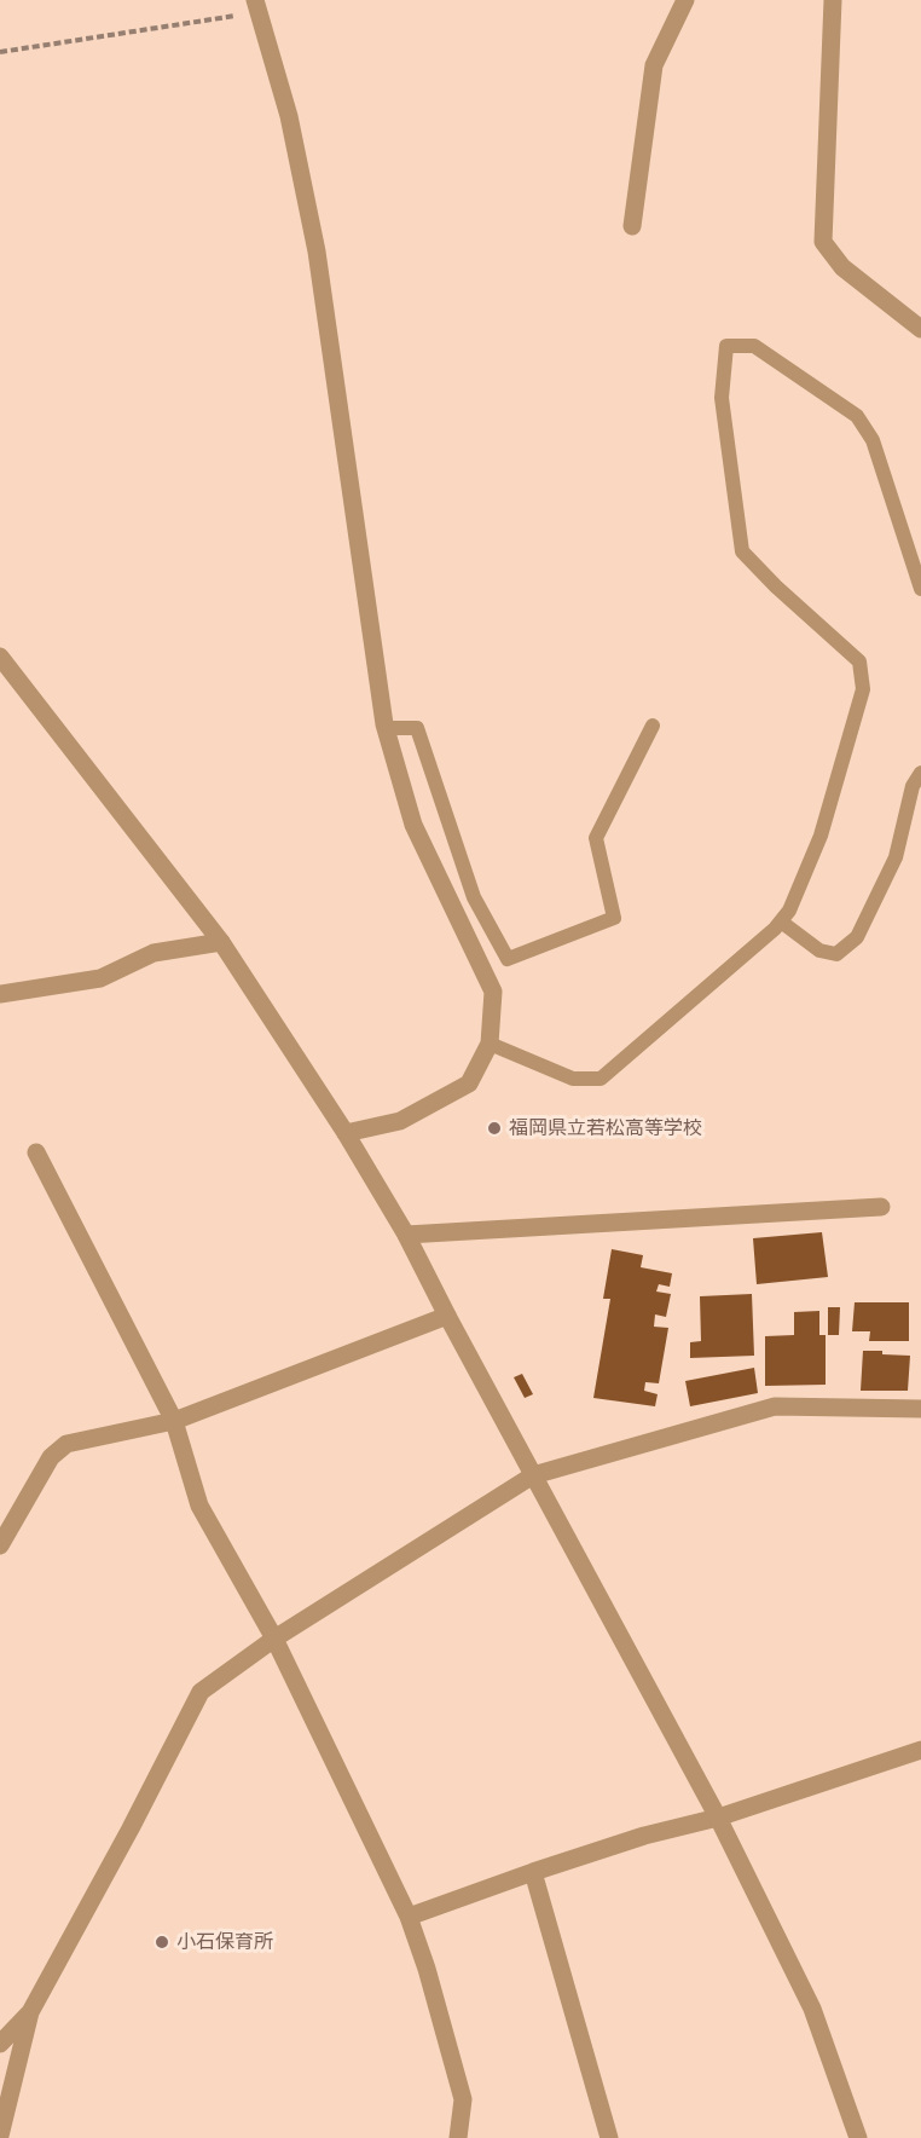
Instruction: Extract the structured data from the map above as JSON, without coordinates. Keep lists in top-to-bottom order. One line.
{"places":["福岡県立若松高等学校","小石保育所"]}
